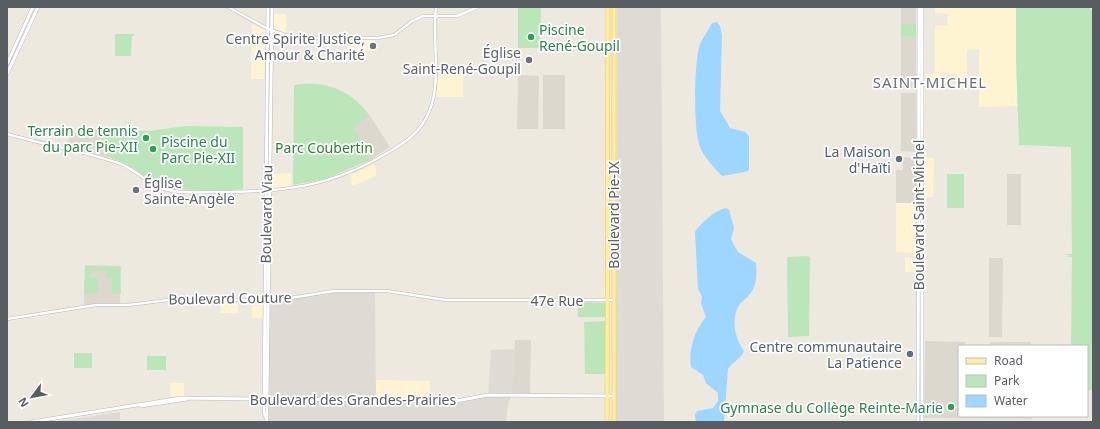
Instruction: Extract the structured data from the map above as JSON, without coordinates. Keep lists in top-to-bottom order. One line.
{"streets":{"main road":["Boulevard Viau","Boulevard Pie-IX","Boulevard Saint-Michel","Boulevard des Grandes-Prairies"],"street":["Boulevard Couture","47e Rue"]},"crossings":[["Boulevard Viau","Boulevard Couture"],["Boulevard Viau","Boulevard des Grandes-Prairies"],["Boulevard Pie-IX","47e Rue"],["Boulevard Pie-IX","Boulevard des Grandes-Prairies"],["Boulevard Couture","47e Rue"]],"districts":["SAINT-MICHEL"],"parks":["Parc Coubertin"],"places":["Piscine René-Goupil","Centre Spirite Justice, Amour & Charité","Église Saint-René-Goupil","Terrain de tennis du parc Pie-XII","Piscine du Parc Pie-XII","La Maison d'Haïti","Église Sainte-Angèle","Centre communautaire La Patience","Gymnase du Collège Reinte-Marie"],"legend":["Road","Park","Water"],"north":"bottom left"}
